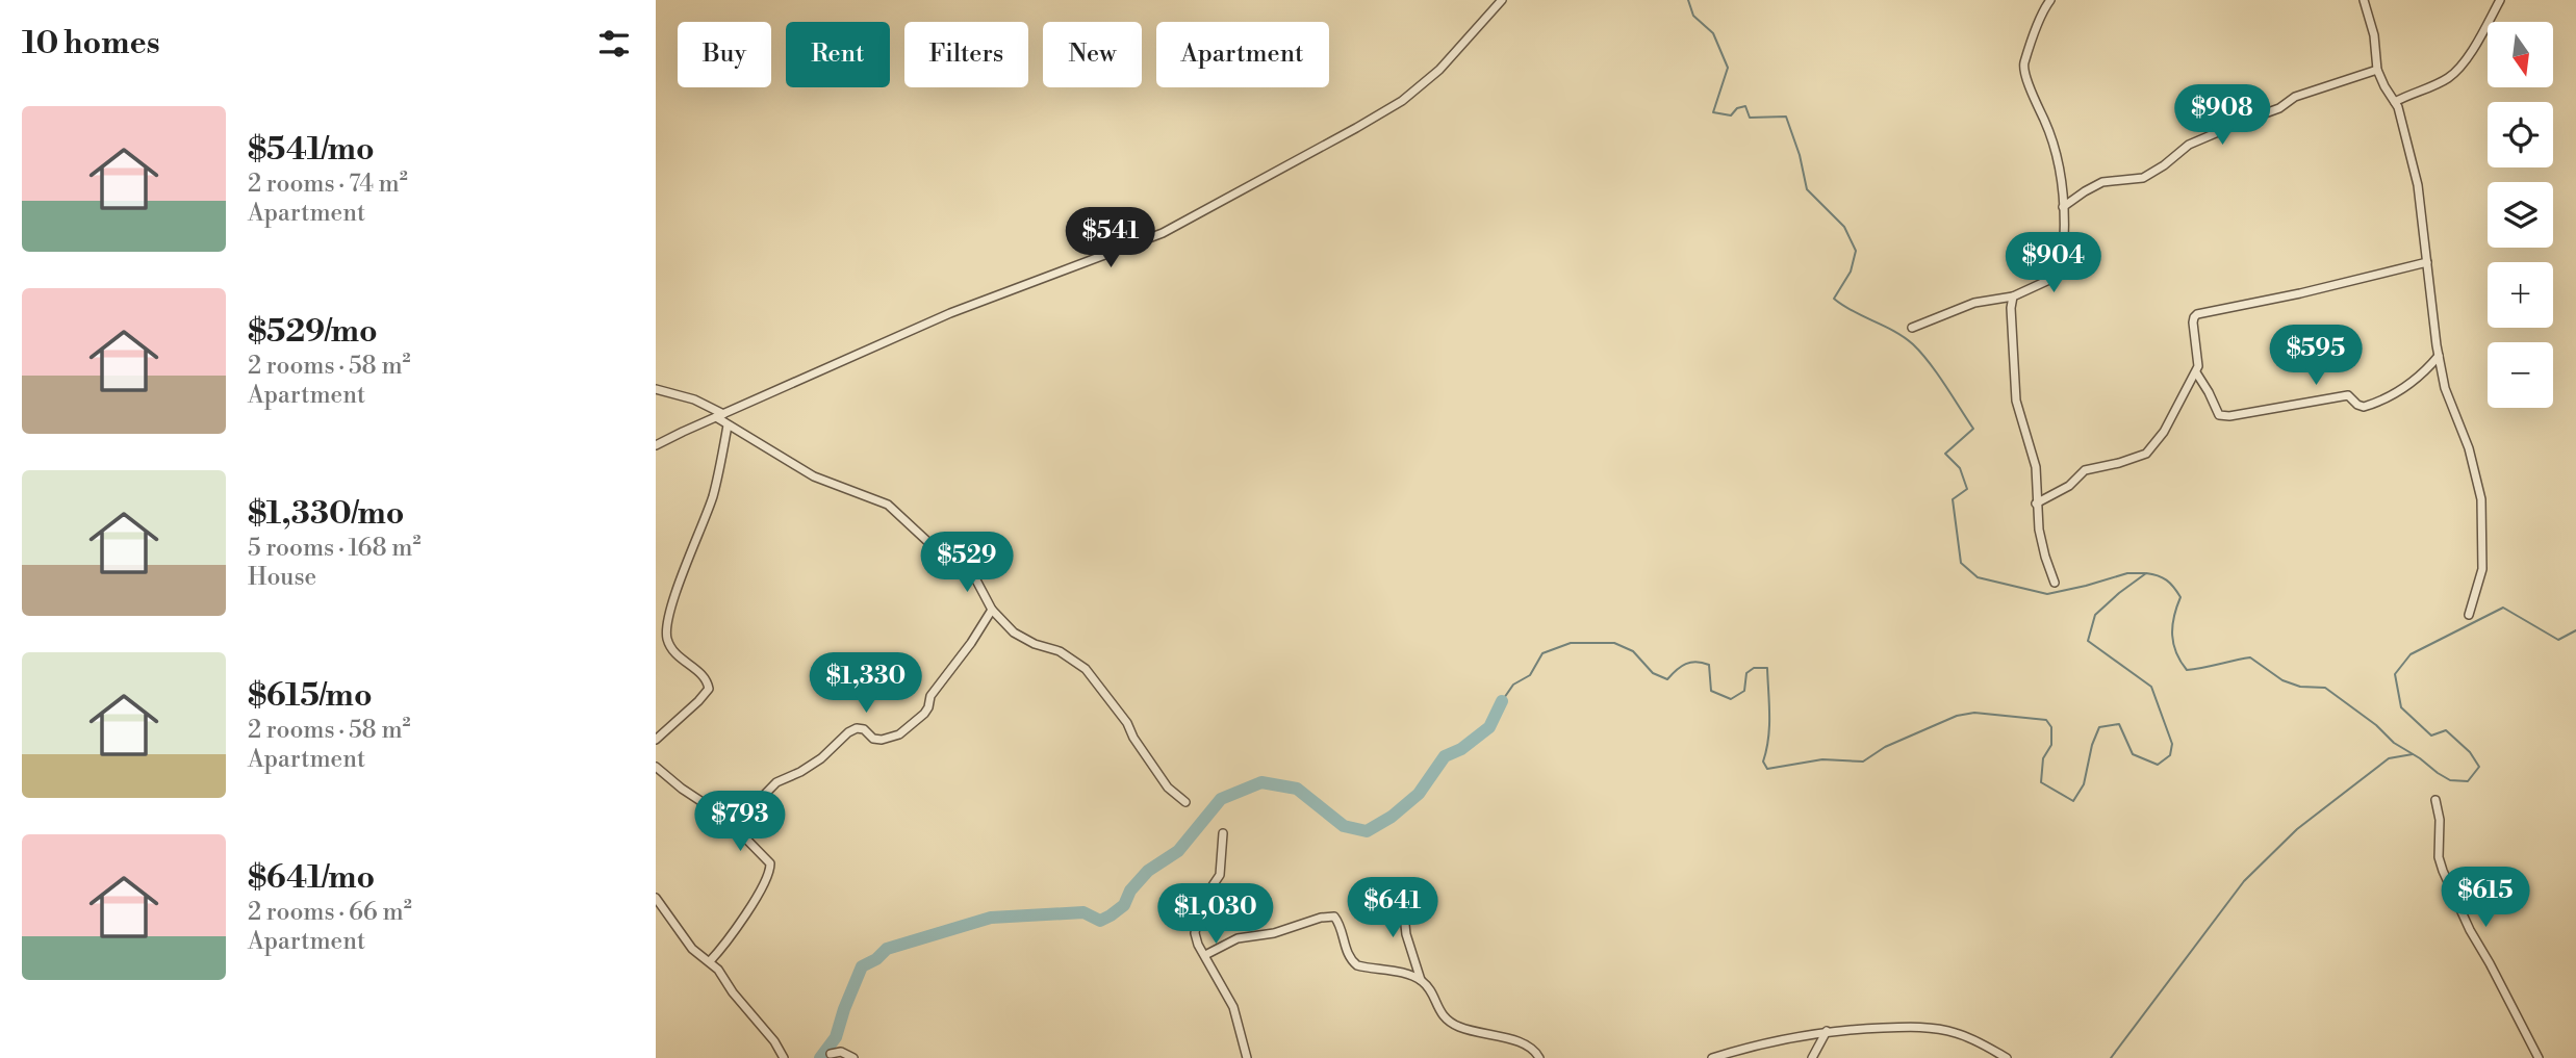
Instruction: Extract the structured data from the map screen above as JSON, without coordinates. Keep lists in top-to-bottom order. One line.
{"north":"bottom","page":{"heading":"10 homes","map_buttons":["+","−"],"chip":["Buy","Rent","Filters","New","Apartment"],"price":["$908","$541","$904","$595","$529","$1,330","$793","$615","$641","$1,030"],"list":[{"name":"$541/mo","note":"2 rooms · 74 m² · Apartment"},{"name":"$529/mo","note":"2 rooms · 58 m² · Apartment"},{"name":"$1,330/mo","note":"5 rooms · 168 m² · House"},{"name":"$615/mo","note":"2 rooms · 58 m² · Apartment"},{"name":"$641/mo","note":"2 rooms · 66 m² · Apartment"}]}}
